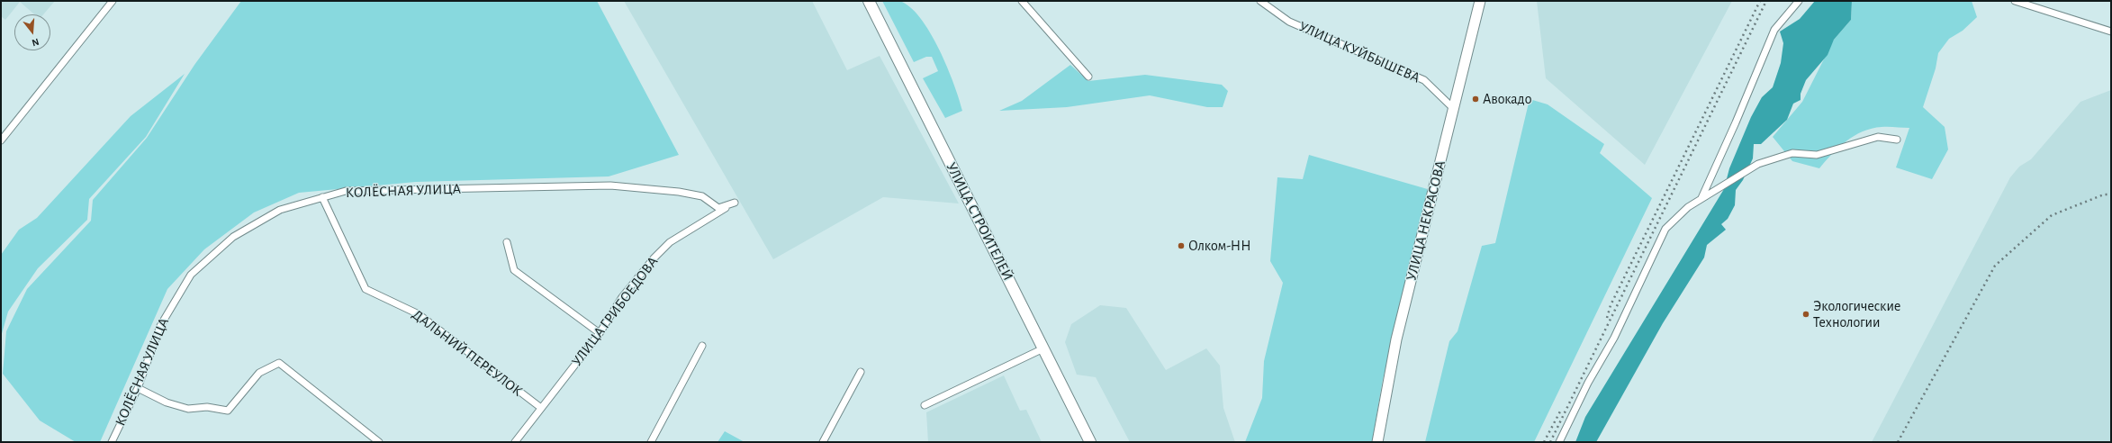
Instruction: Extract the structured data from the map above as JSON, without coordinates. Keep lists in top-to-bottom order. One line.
{"streets":{"main road":["УЛИЦА СТРОИТЕЛЕЙ"],"street":["УЛИЦА КУЙБЫШЕВА","КОЛЁСНАЯ УЛИЦА","УЛИЦА НЕКРАСОВА","УЛИЦА ГРИБОЕДОВА","ДАЛЬНИЙ ПЕРЕУЛОК"]},"crossings":[["УЛИЦА КУЙБЫШЕВА","УЛИЦА НЕКРАСОВА"],["КОЛЁСНАЯ УЛИЦА","УЛИЦА ГРИБОЕДОВА"],["КОЛЁСНАЯ УЛИЦА","ДАЛЬНИЙ ПЕРЕУЛОК"],["УЛИЦА ГРИБОЕДОВА","ДАЛЬНИЙ ПЕРЕУЛОК"]],"places":["Авокадо","Олком-НН","Экологические Технологии"],"north":"bottom"}
